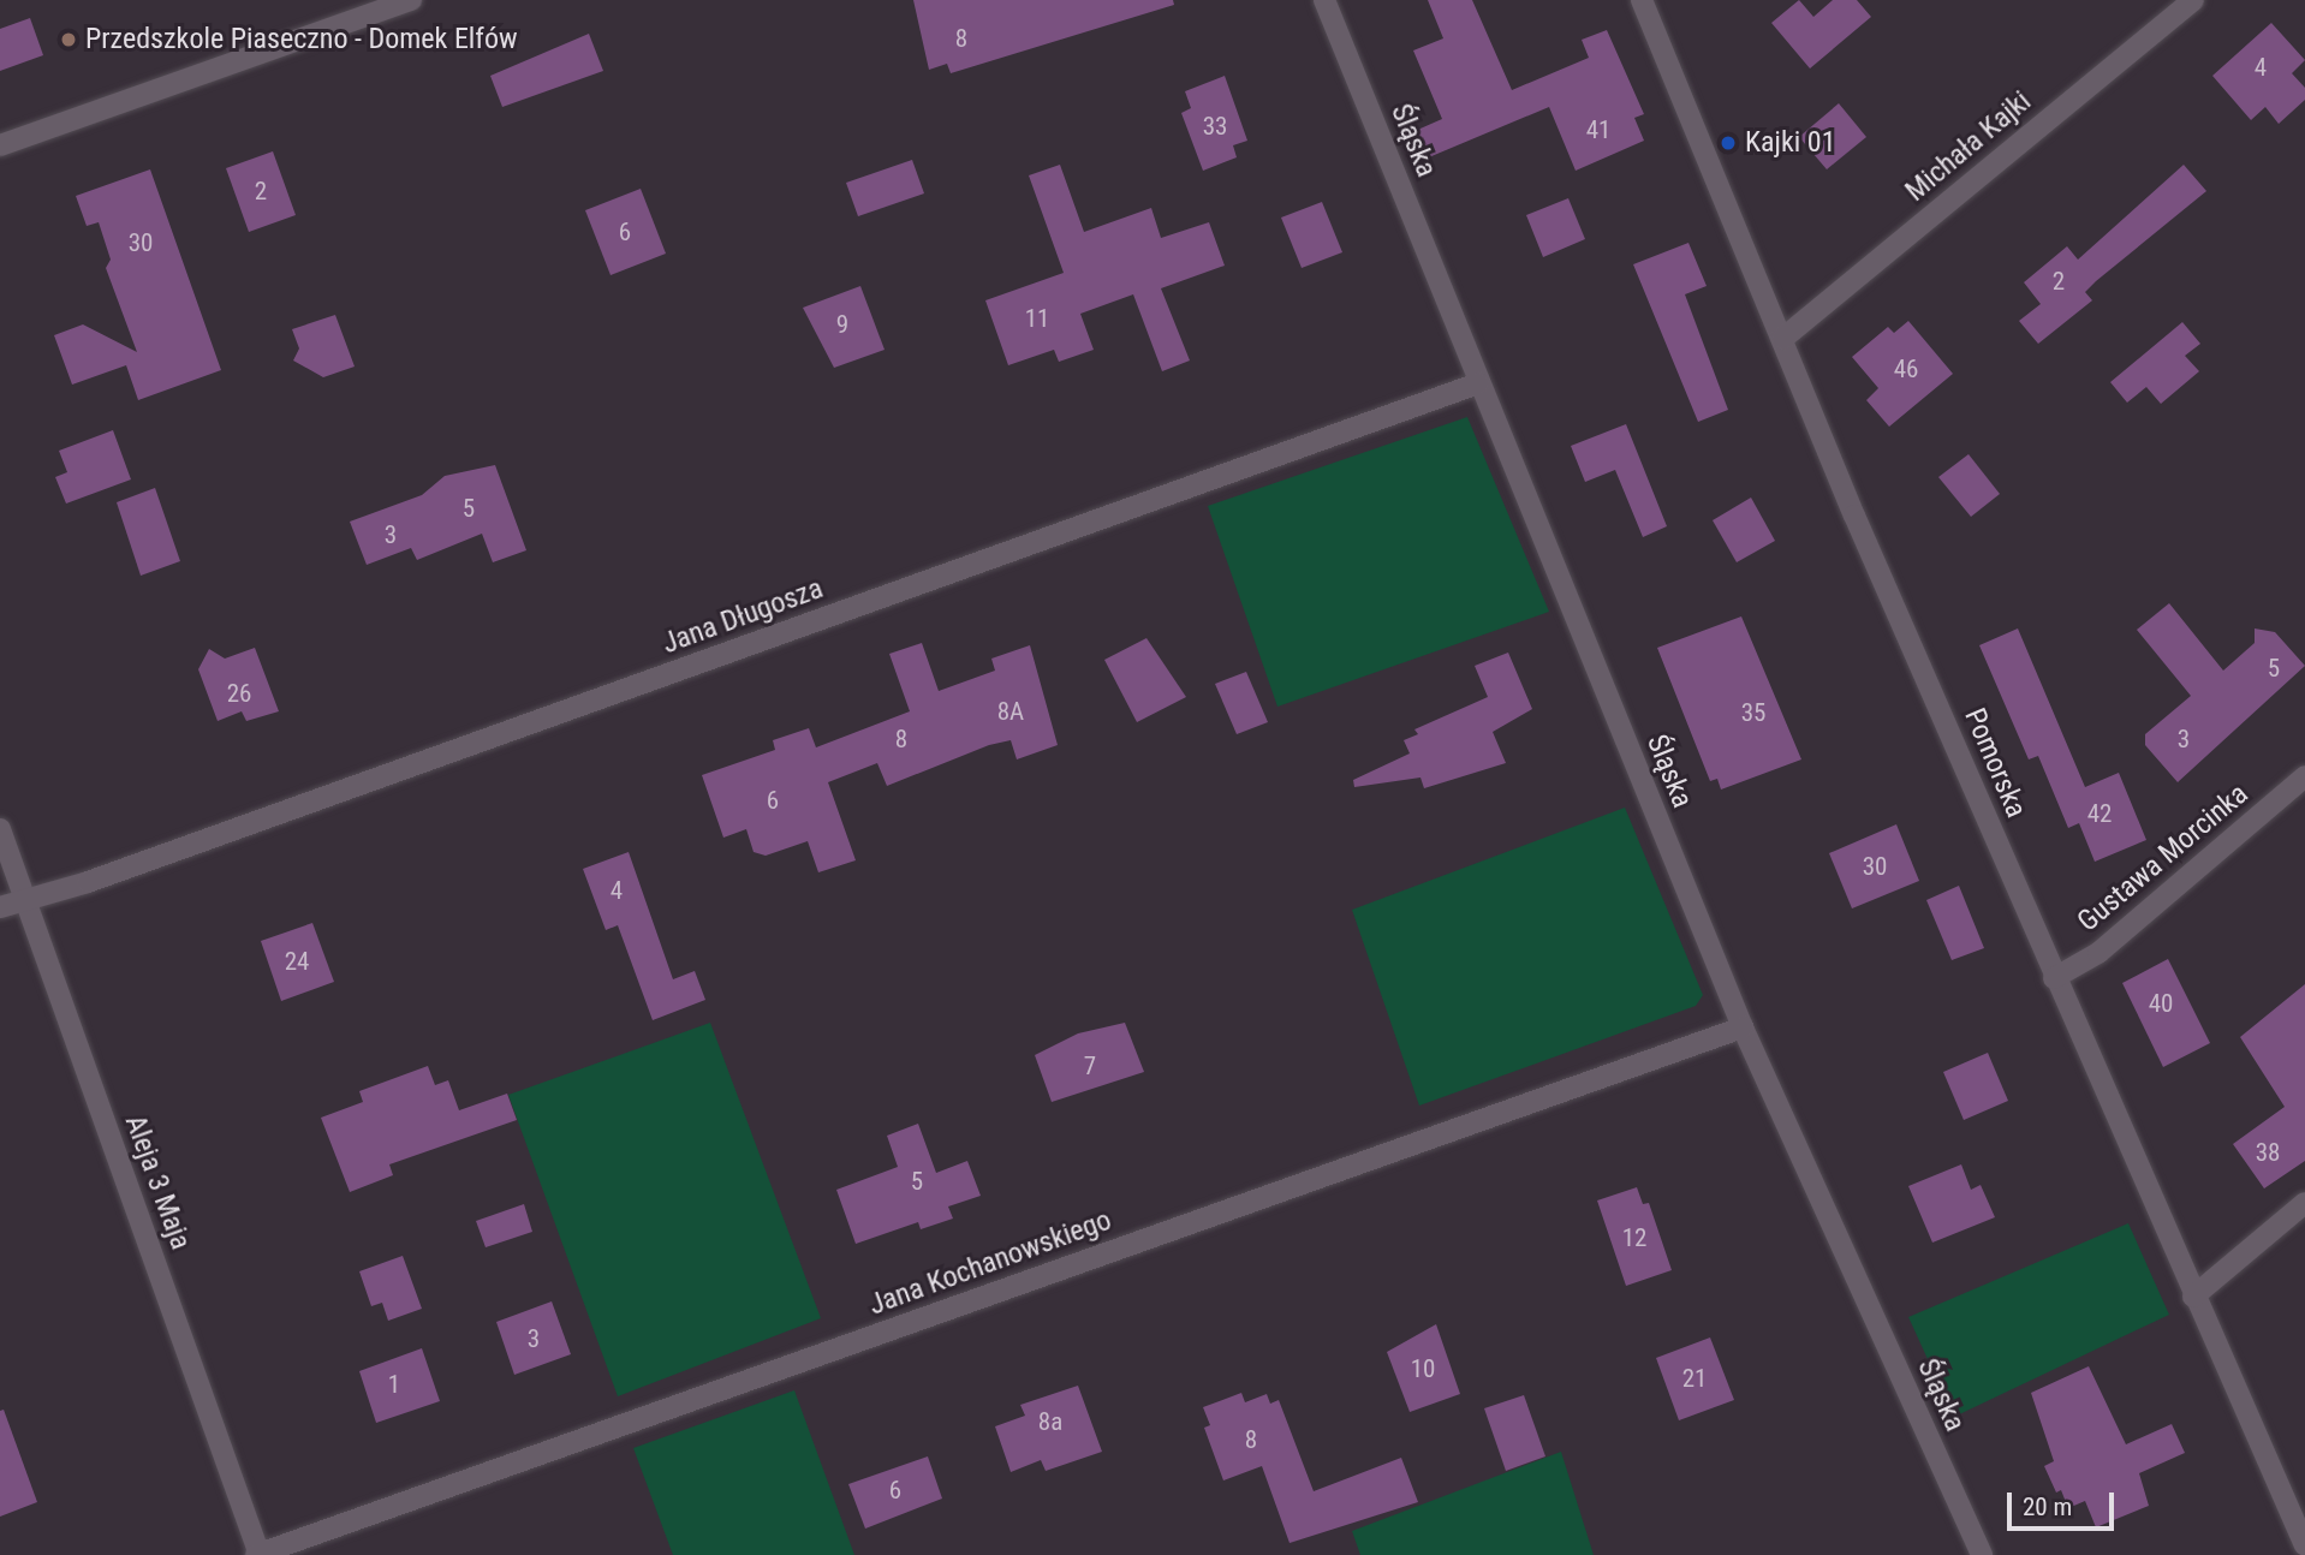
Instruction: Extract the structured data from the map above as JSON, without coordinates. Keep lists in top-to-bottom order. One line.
{"streets":{"street":["Śląska","Michała Kajki","Jana Długosza","Pomorska","Gustawa Morcinka","Aleja 3 Maja","Jana Kochanowskiego"]},"crossings":[["Śląska","Jana Długosza"],["Śląska","Jana Kochanowskiego"],["Michała Kajki","Pomorska"],["Jana Długosza","Aleja 3 Maja"],["Pomorska","Gustawa Morcinka"],["Aleja 3 Maja","Jana Kochanowskiego"]],"places":["Przedszkole Piaseczno - Domek Elfów","Kajki 01"],"house_numbers":["8","4","33","41","2","6","30","2","11","9","46","5","3","5","26","8A","35","8","3","6","42","30","4","24","40","7","38","5","12","3","10","21","1","8a","8","6"],"scale_bar":"20 m"}
